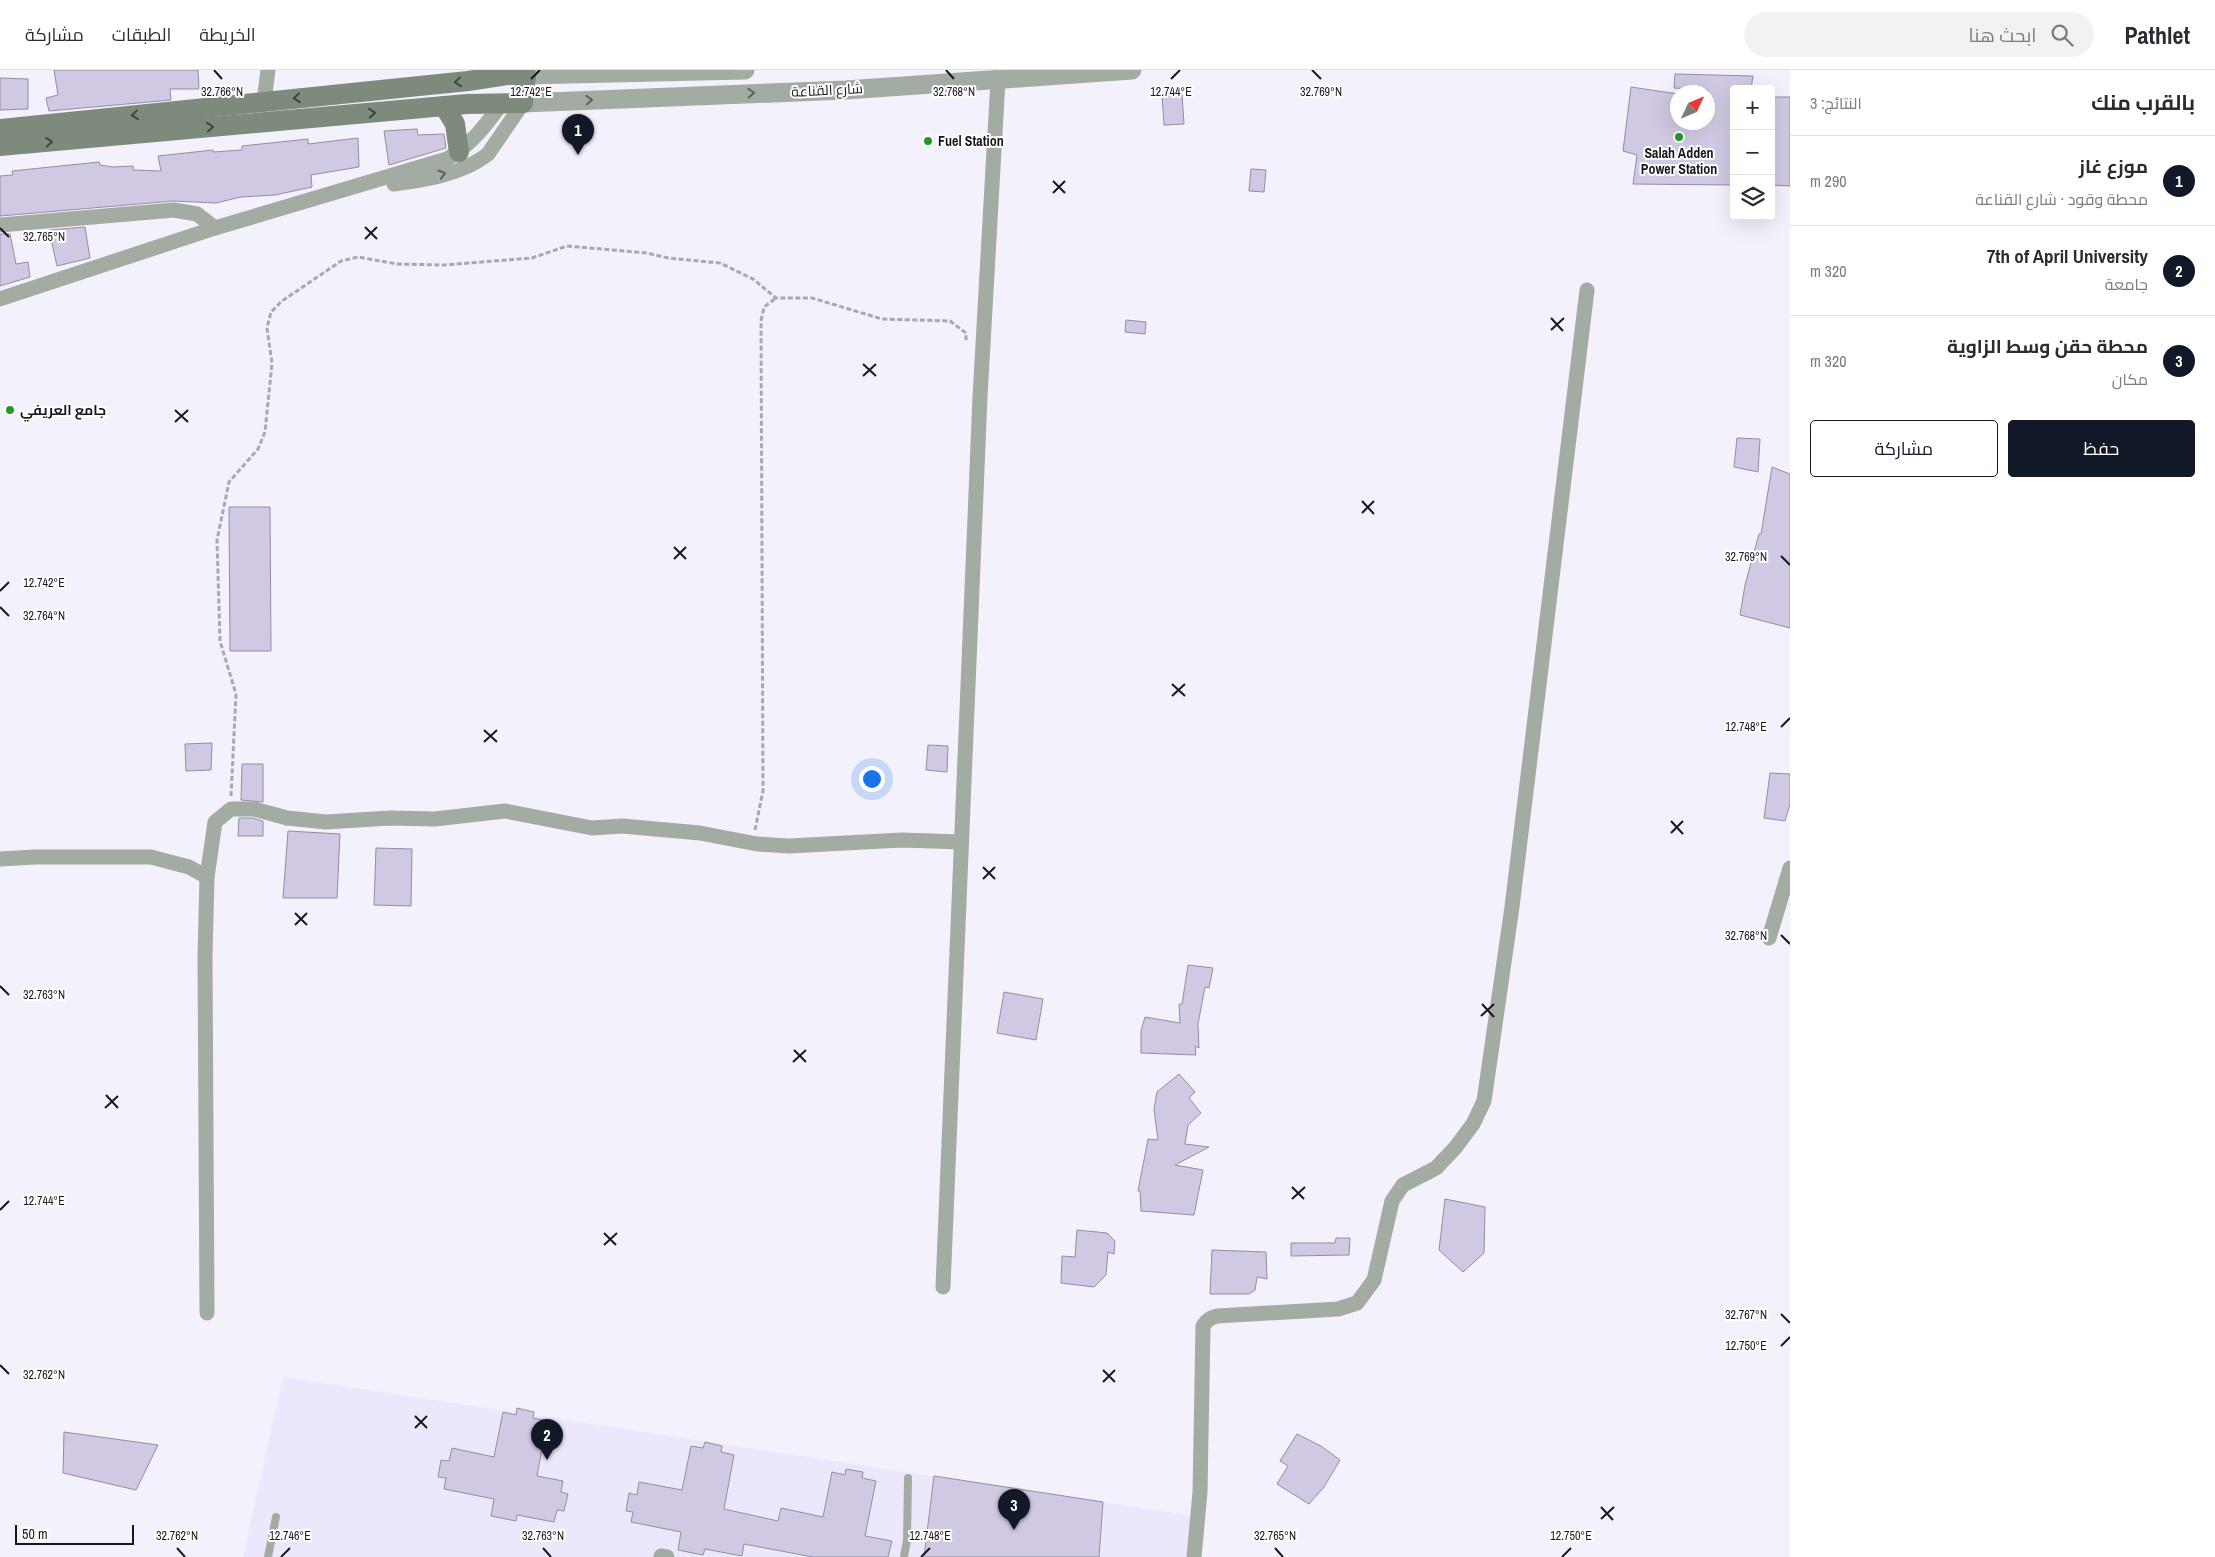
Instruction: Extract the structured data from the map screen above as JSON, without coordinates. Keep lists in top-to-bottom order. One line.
{"streets":{"street":["شارع القناعة"]},"places":["Salah Adden Power Station","Fuel Station","جامع العريفي"],"scale_bar":"50 m","north":"top right","page":{"header":"Pathlet","search":"ابحث هنا","nav":["الخريطة","الطبقات","مشاركة"],"heading":["بالقرب منك","النتائج: 3"],"map_buttons":["+","−"],"pins":["1","2","3"],"list":[{"mark":"1","name":"موزع غاز","note":"محطة وقود · شارع القناعة","value":"290 m"},{"mark":"2","name":"7th of April University","note":"جامعة","value":"320 m"},{"mark":"3","name":"محطة حقن وسط الزاوية","note":"مكان","value":"320 m"}],"buttons":["حفظ","مشاركة"],"scale":"50 m"},"coordinates":["12.742°E","12.744°E","32.766°N","32.768°N","32.769°N","32.765°N","32.764°N","12.748°E","32.763°N","32.767°N","12.750°E","32.762°N","12.746°E"]}
